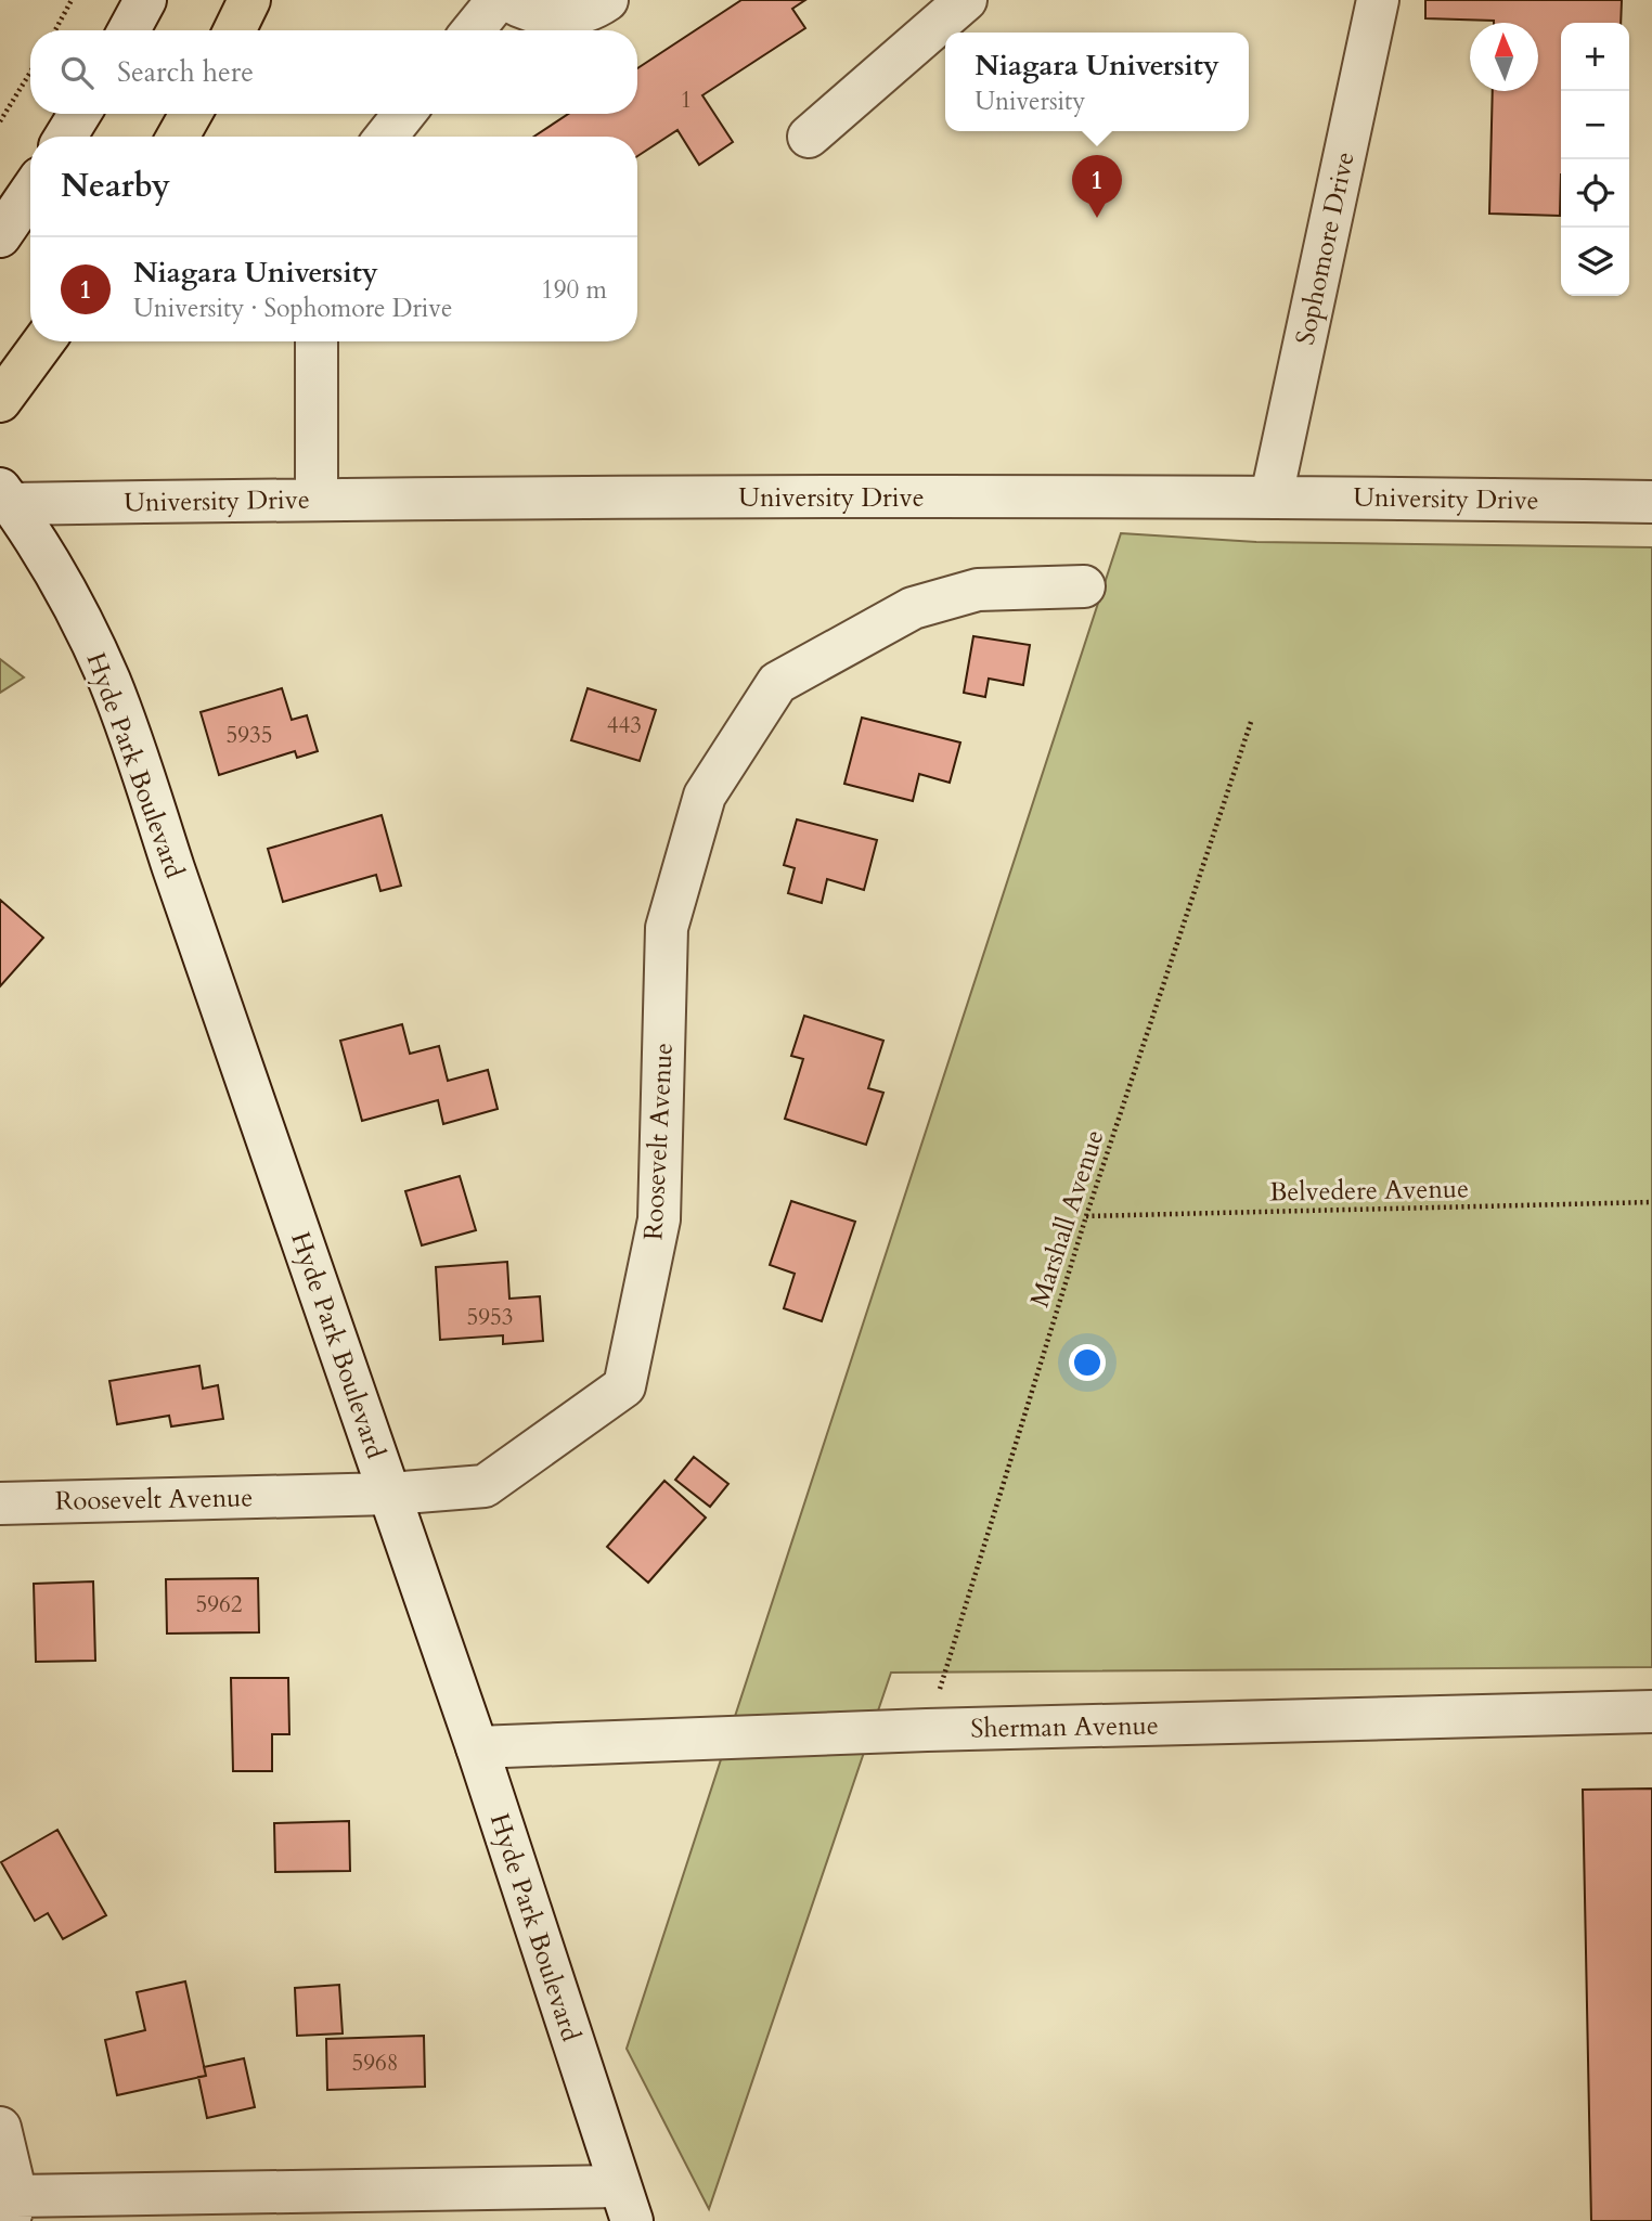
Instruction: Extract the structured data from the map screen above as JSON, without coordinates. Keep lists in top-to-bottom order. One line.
{"streets":{"street":["Sophomore Drive","University Drive","Hyde Park Boulevard","Roosevelt Avenue","Sherman Avenue"],"path":["Belvedere Avenue","Marshall Avenue"]},"crossings":[["Sophomore Drive","University Drive"],["University Drive","Hyde Park Boulevard"],["Hyde Park Boulevard","Roosevelt Avenue"],["Hyde Park Boulevard","Sherman Avenue"],["Belvedere Avenue","Marshall Avenue"],["Marshall Avenue","Sherman Avenue"]],"house_numbers":["1","443","5935","5953","5962","5968"],"north":"top","page":{"map_buttons":["+","−"],"search":"Search here","popup":["Niagara University","University"],"heading":"Nearby","pins":"1","list":[{"mark":"1","name":"Niagara University","note":"University · Sophomore Drive","value":"190 m"}]}}
